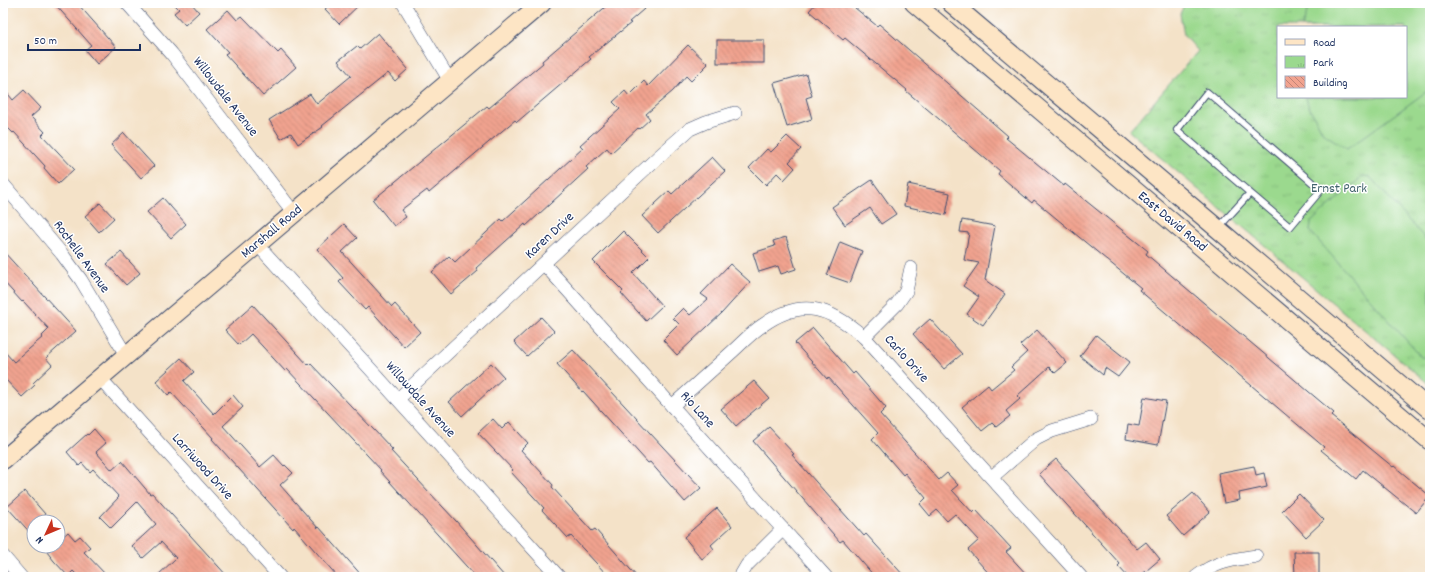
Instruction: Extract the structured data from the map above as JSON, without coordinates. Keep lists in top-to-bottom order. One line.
{"streets":{"street":["Willowdale Avenue","East David Road","Marshall Road","Karen Drive","Rochelle Avenue","Carlo Drive","Rio Lane","Larriwood Drive"]},"crossings":[["Willowdale Avenue","Marshall Road"],["Willowdale Avenue","Karen Drive"],["Marshall Road","Rochelle Avenue"],["Marshall Road","Larriwood Drive"],["Karen Drive","Rio Lane"],["Carlo Drive","Rio Lane"]],"parks":["Ernst Park"],"legend":["Road","Park","Building"],"scale_bar":"50 m","north":"bottom left"}
